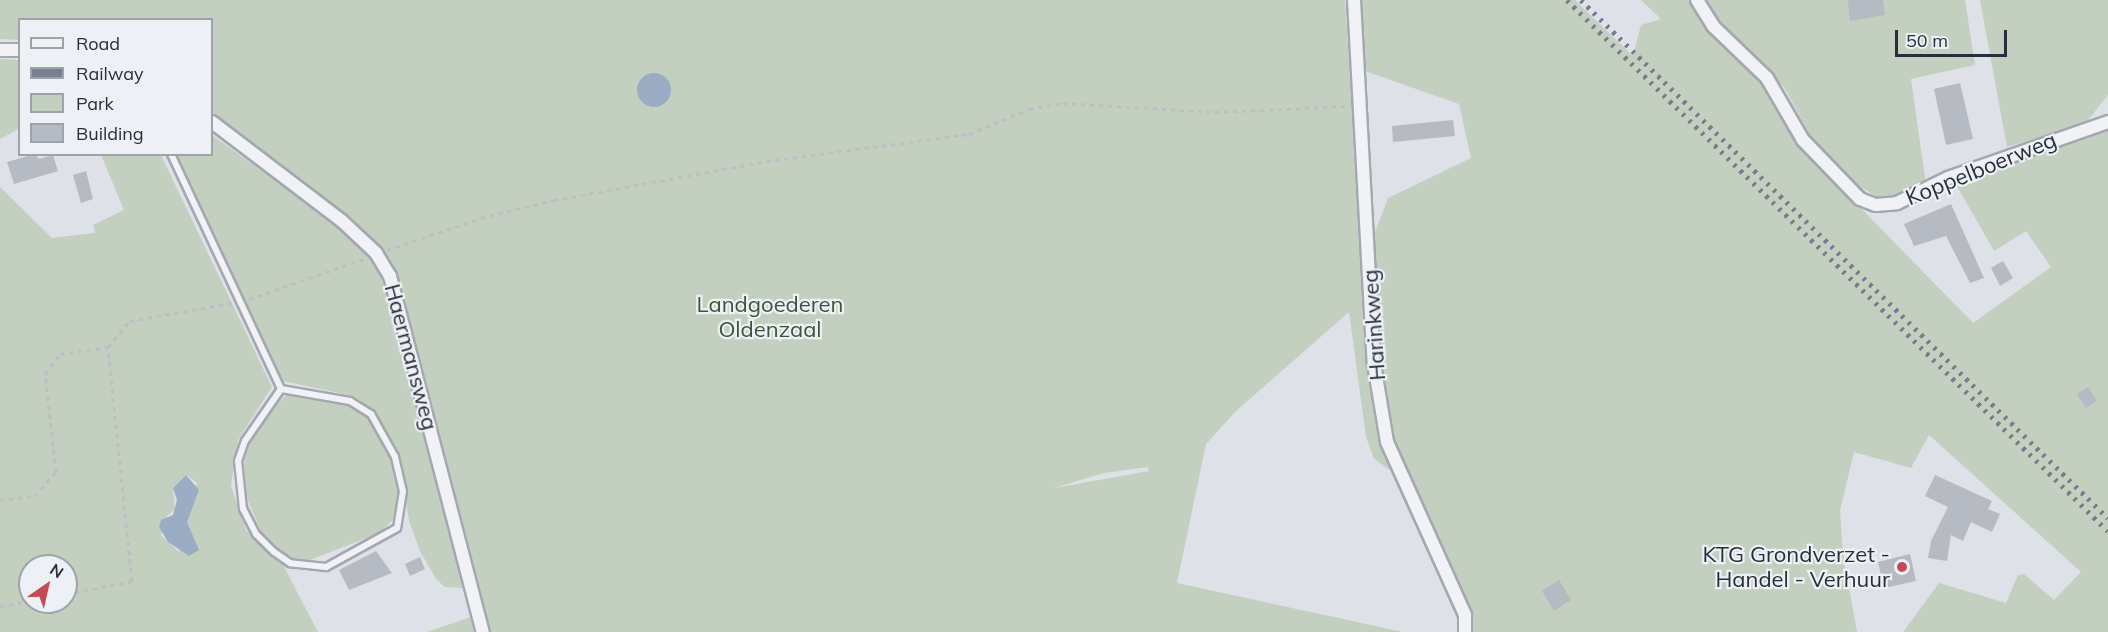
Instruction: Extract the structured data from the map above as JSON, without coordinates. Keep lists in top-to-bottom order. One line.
{"streets":{"street":["Koppelboerweg","Harinkweg","Haermansweg"]},"parks":["Landgoederen Oldenzaal"],"places":["KTG Grondverzet - Handel - Verhuur"],"legend":["Road","Railway","Park","Building"],"scale_bar":"50 m","north":"top right"}
